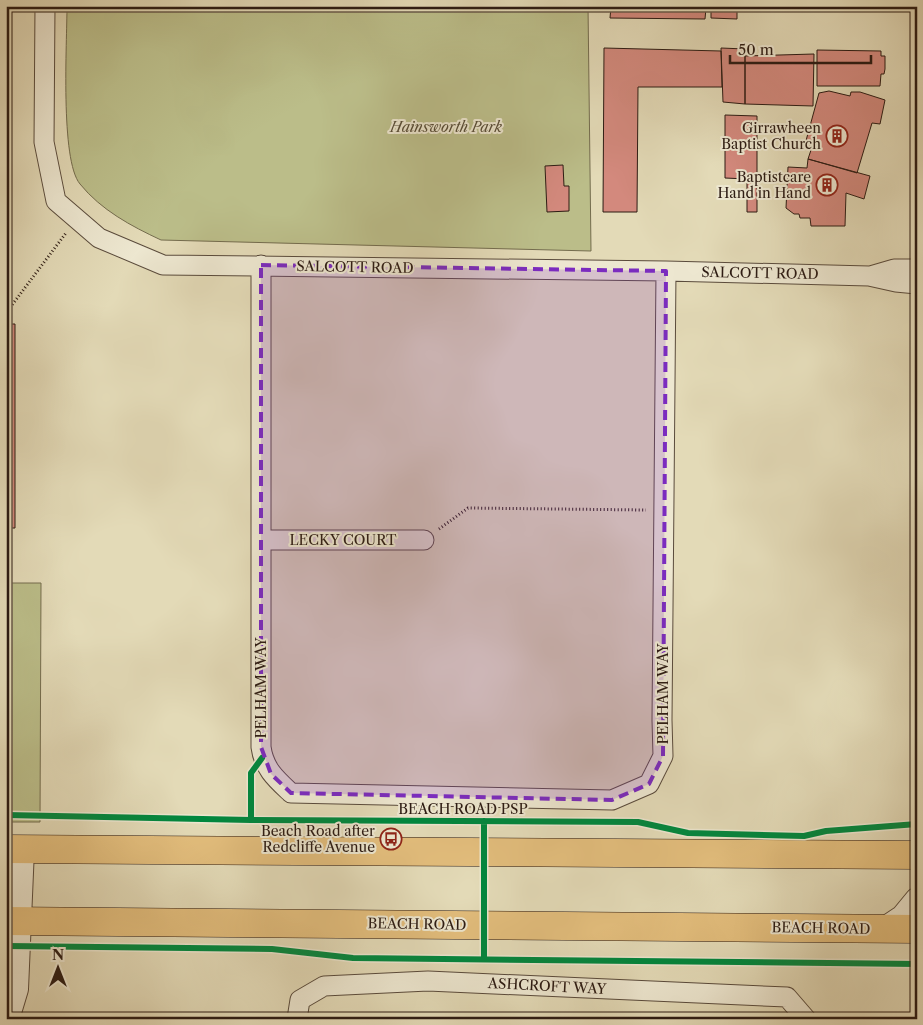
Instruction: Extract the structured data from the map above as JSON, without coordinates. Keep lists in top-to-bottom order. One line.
{"streets":{"main road":["BEACH ROAD"],"street":["SALCOTT ROAD","LECKY COURT","PELHAM WAY","ASHCROFT WAY"],"cycle path":["BEACH ROAD PSP"]},"crossings":[["SALCOTT ROAD","PELHAM WAY"],["LECKY COURT","PELHAM WAY"]],"parks":["Hainsworth Park"],"places":{"building":["Girrawheen Baptist Church","Baptistcare Hand in Hand"],"bus stop":["Beach Road after Redcliffe Avenue"]},"scale_bar":"50 m","north":"top"}
